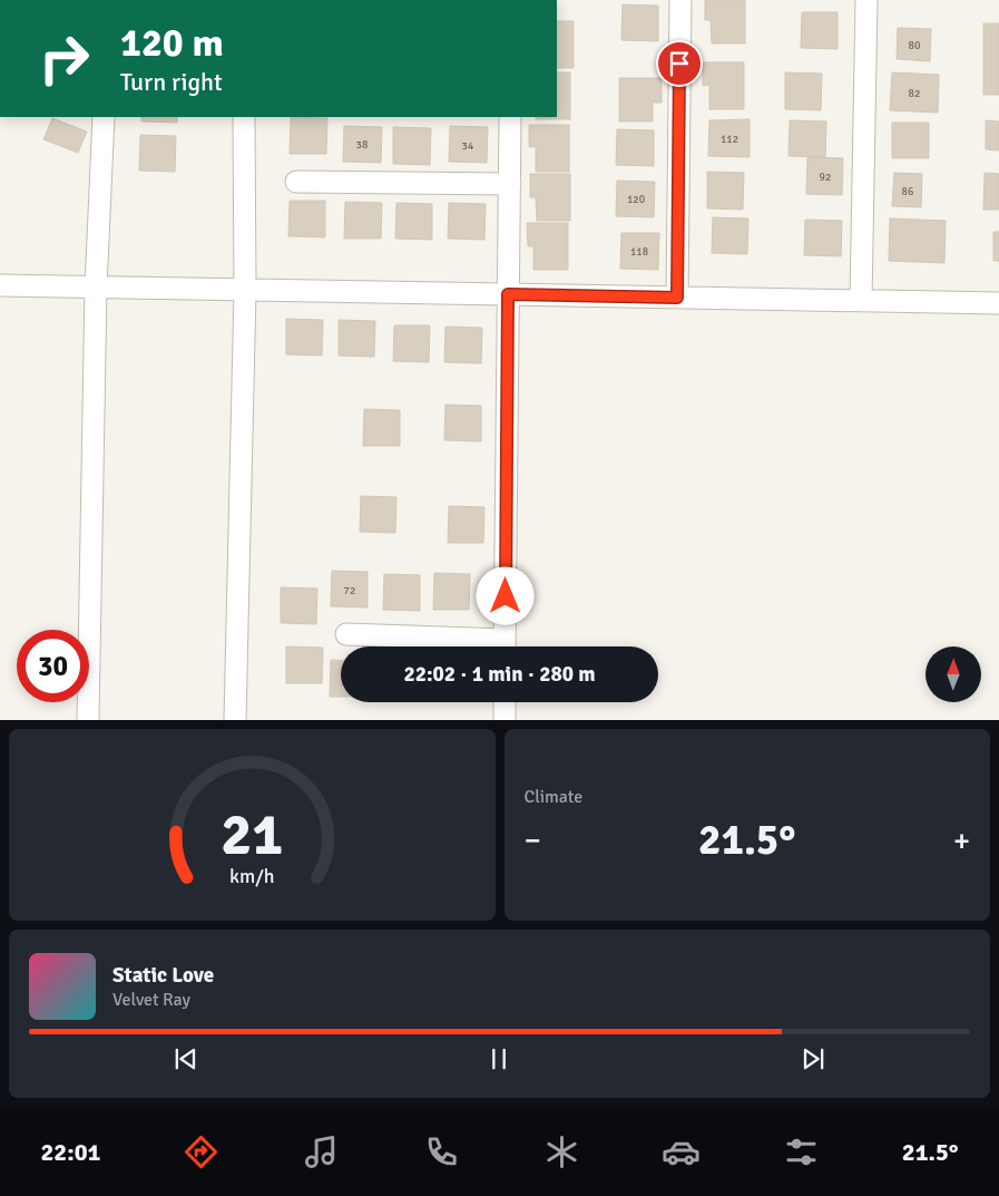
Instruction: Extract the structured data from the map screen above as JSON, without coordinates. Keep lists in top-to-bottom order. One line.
{"house_numbers":["80","82","112","38","34","92","86","120","118","72"],"north":"top","page":{"turn":["120 m","Turn right"],"limit":"30","trip":"22:02 · 1 min · 280 m","tile":"Climate","heat":["−","21.5°","+"],"song":["Static Love","Velvet Ray"],"tabs":["22:01","21.5°"],"gauge":["21","km/h"]}}
